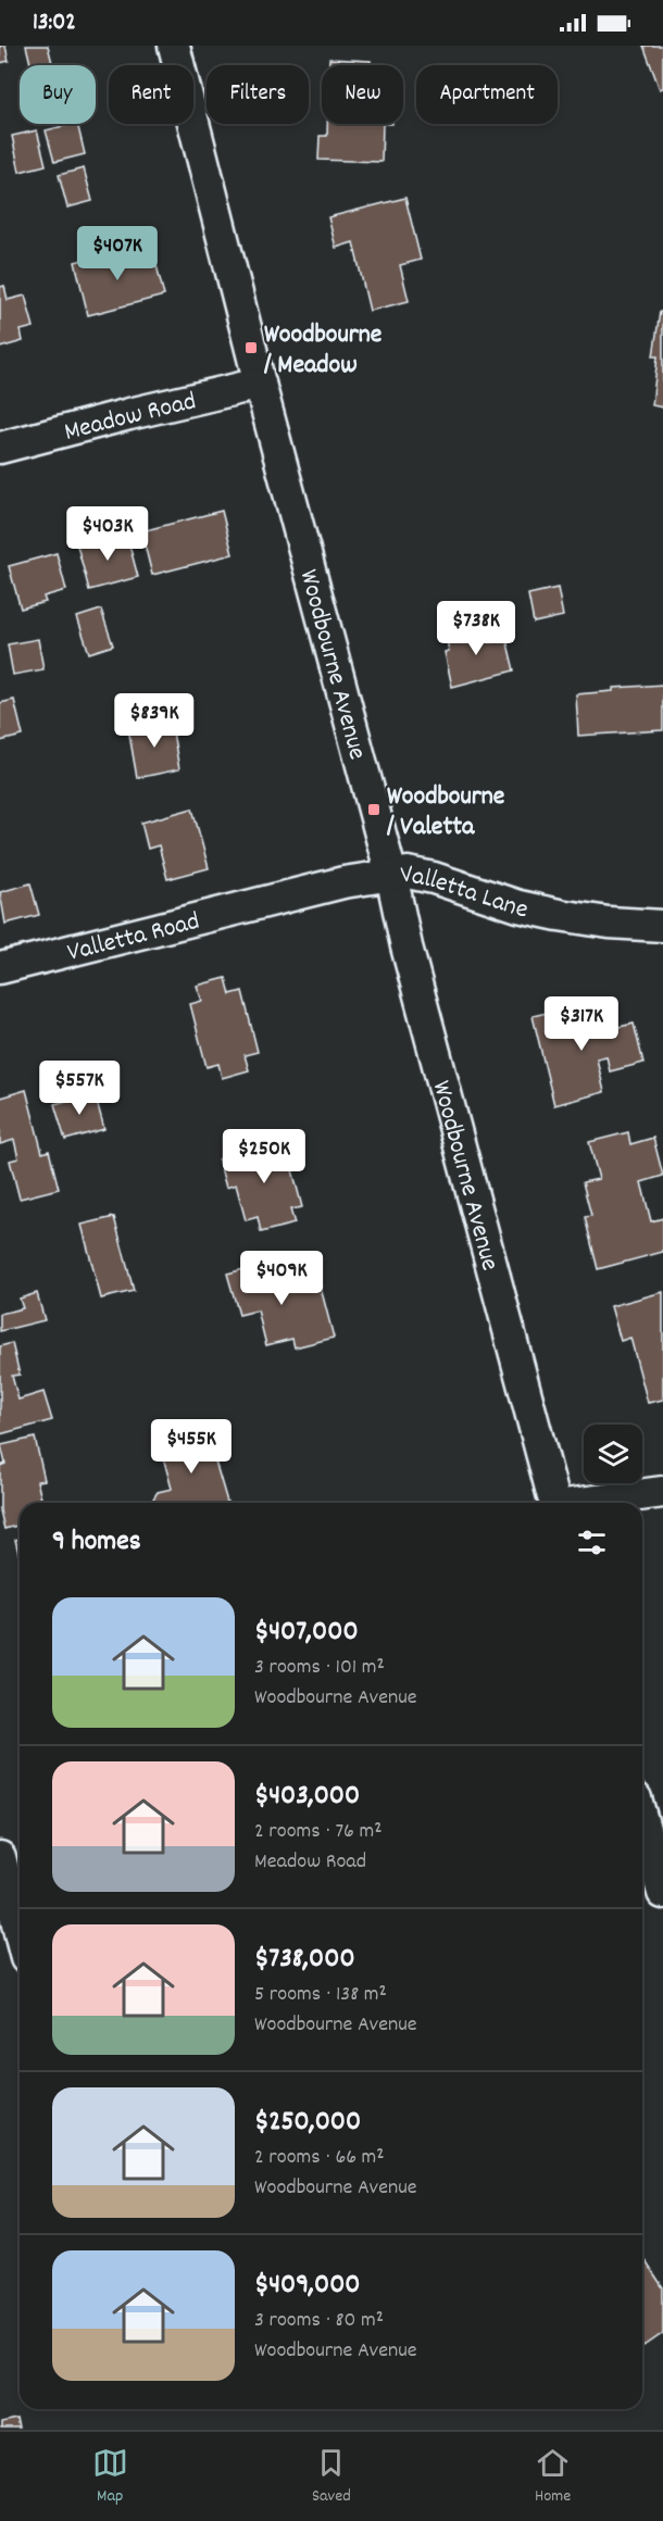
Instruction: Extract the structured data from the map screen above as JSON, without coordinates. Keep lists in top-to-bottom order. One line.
{"streets":{"street":["Meadow Road","Woodbourne Avenue","Valletta Lane","Valletta Road"]},"crossings":[["Meadow Road","Woodbourne Avenue"],["Woodbourne Avenue","Valletta Lane"],["Valletta Lane","Valletta Road"]],"places":{"transit":["Woodbourne / Meadow","Woodbourne / Valetta"]},"page":{"status":"13:02","chip":["Buy","Rent","Filters","New","Apartment"],"price":["$407K","$403K","$738K","$839K","$317K","$557K","$250K","$409K","$455K"],"heading":"9 homes","list":[{"name":"$407,000","note":"3 rooms · 101 m² · Woodbourne Avenue"},{"name":"$403,000","note":"2 rooms · 76 m² · Meadow Road"},{"name":"$738,000","note":"5 rooms · 138 m² · Woodbourne Avenue"},{"name":"$250,000","note":"2 rooms · 66 m² · Woodbourne Avenue"},{"name":"$409,000","note":"3 rooms · 80 m² · Woodbourne Avenue"}],"tabs":["Map","Saved","Home"]}}
